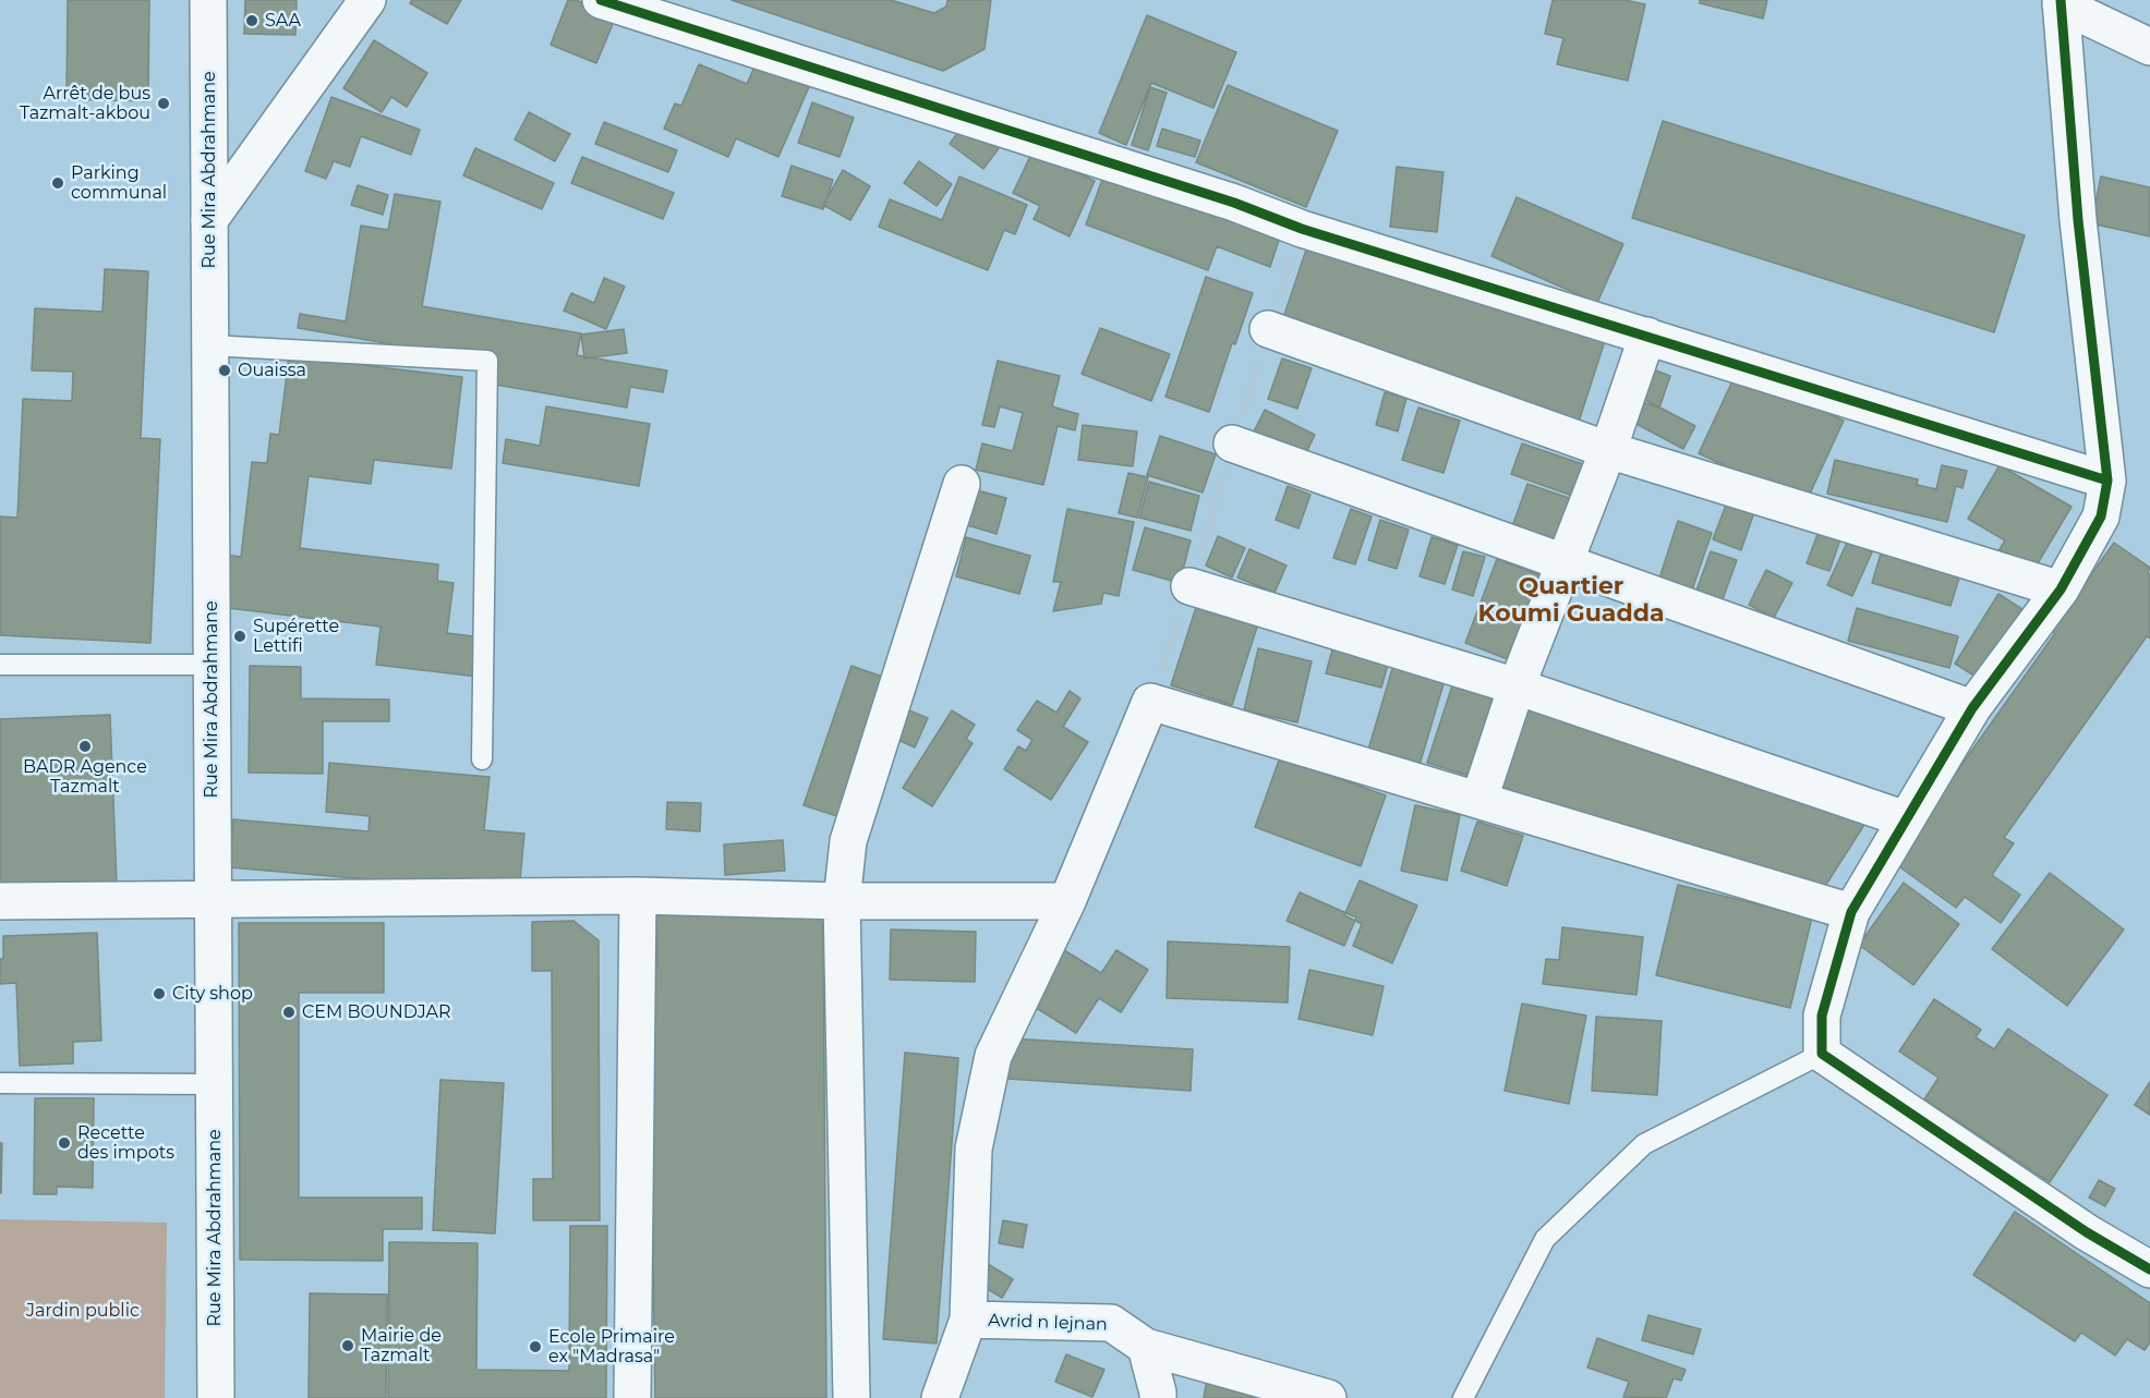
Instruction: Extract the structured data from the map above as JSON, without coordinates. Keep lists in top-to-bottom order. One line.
{"streets":{"street":["Rue Mira Abdrahmane","Avrid n lejnan"]},"districts":["Quartier Koumi Guadda"],"parks":["Jardin public"],"places":["SAA","Arrêt de bus Tazmalt-akbou","Parking communal","Ouaissa","Supérette Lettifi","BADR Agence Tazmalt","City shop","CEM BOUNDJAR","Recette des impots","Mairie de Tazmalt","Ecole Primaire ex \"Madrasa\""]}
